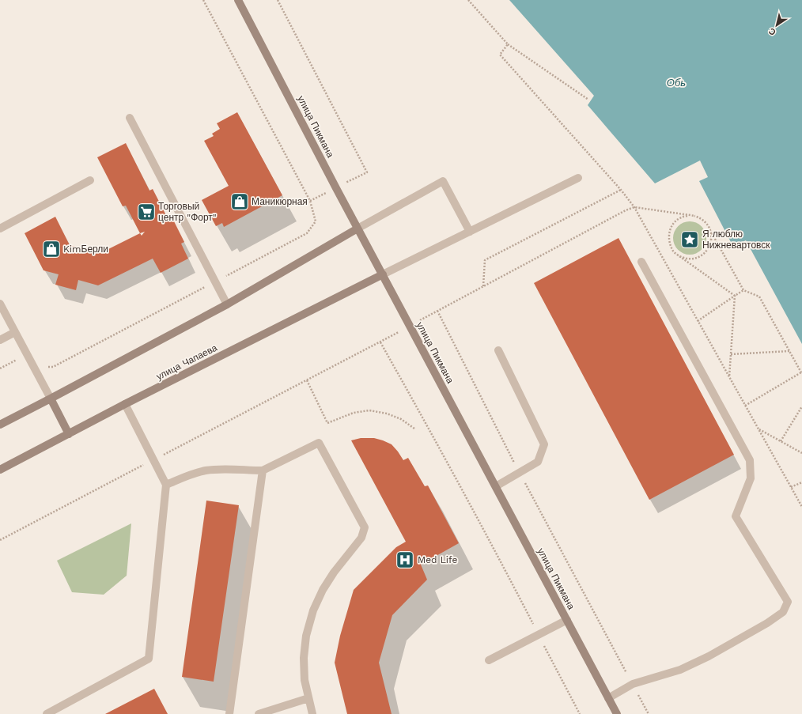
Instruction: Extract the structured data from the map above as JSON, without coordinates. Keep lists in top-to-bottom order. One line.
{"streets":{"street":["улица Пикмана","улица Чапаева"]},"crossings":[["улица Пикмана","улица Чапаева"]],"water":["Обь"],"places":{"shop":["Маникюрная","KimБерли"],"supermarket":["Торговый центр \"Форт\""],"place":["Я люблю Нижневартовск"],"hospital":["Med Life"]},"north":"bottom left"}
